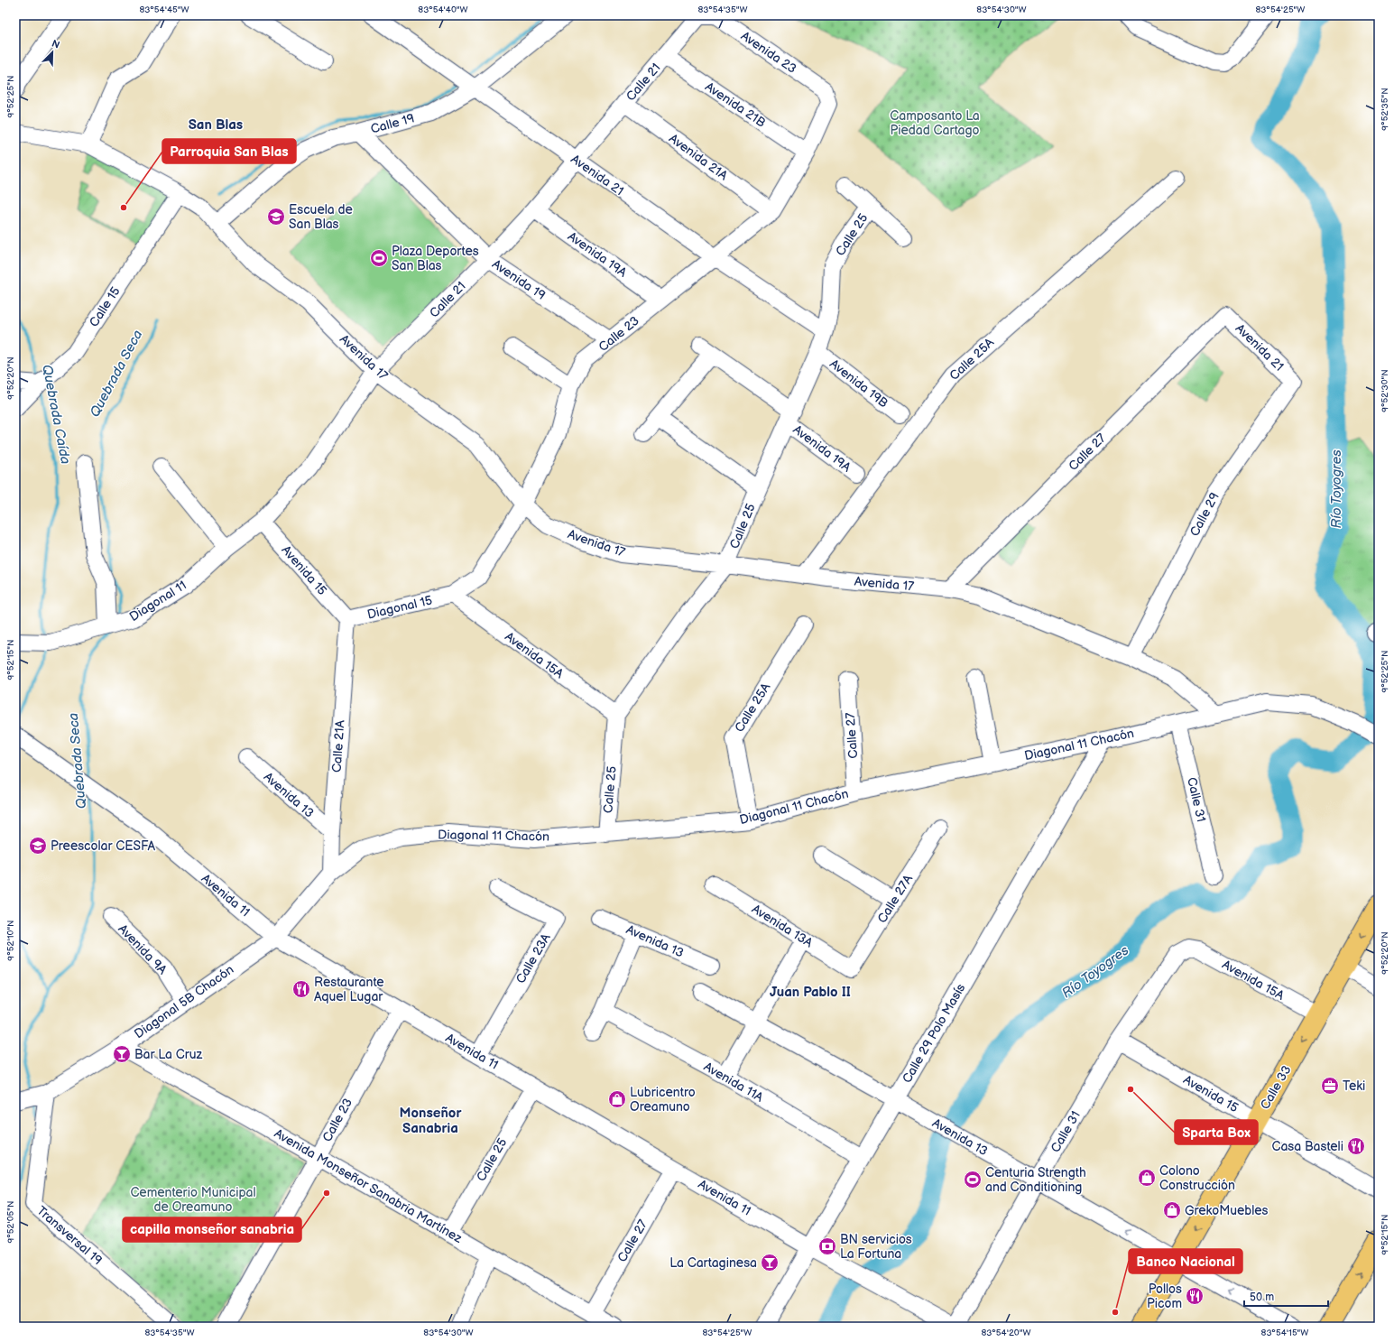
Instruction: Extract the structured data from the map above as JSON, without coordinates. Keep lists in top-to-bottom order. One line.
{"streets":{"main road":["Calle 33"],"street":["Avenida 23","Calle 21","Avenida 21B","Calle 19","Avenida 21A","Avenida 21","Calle 25","Avenida 19A","Avenida 19","Calle 15","Calle 23","Avenida 17","Calle 25A","Avenida 19B","Calle 27","Calle 29","Avenida 15","Diagonal 11","Diagonal 15","Avenida 15A","Diagonal 11 Chacón","Calle 21A","Avenida 13","Calle 31","Avenida 11","Calle 27A","Avenida 13A","Avenida 9A","Calle 23A","Diagonal 5B Chacón","Calle 29 Polo Masís","Avenida 11A","Avenida Monseñor Sanabria Martínez","Transversal 19"]},"crossings":[["Avenida 23","Calle 21"],["Avenida 23","Calle 23"],["Calle 21","Avenida 21B"],["Calle 21","Avenida 21A"],["Calle 21","Avenida 21"],["Calle 21","Avenida 19A"],["Calle 21","Avenida 19"],["Calle 21","Avenida 17"],["Calle 21","Avenida 15"],["Calle 21","Diagonal 11"],["Avenida 21B","Calle 23"],["Calle 19","Avenida 21"],["Calle 19","Avenida 19"],["Calle 19","Avenida 17"],["Avenida 21A","Calle 23"],["Avenida 21","Calle 25"],["Avenida 21","Calle 23"],["Avenida 21","Calle 27"],["Avenida 21","Calle 29"],["Calle 25","Avenida 19A"],["Calle 25","Avenida 17"],["Calle 25","Avenida 19B"],["Calle 25","Avenida 15A"],["Calle 25","Diagonal 11 Chacón"],["Calle 25","Avenida 11"],["Calle 25","Avenida Monseñor Sanabria Martínez"],["Avenida 19A","Calle 23"],["Avenida 19","Calle 23"],["Calle 15","Avenida 17"],["Calle 23","Avenida 17"],["Calle 23","Diagonal 15"],["Calle 23","Avenida 15A"],["Calle 23","Avenida 11"],["Calle 23","Avenida Monseñor Sanabria Martínez"],["Avenida 17","Calle 25A"],["Avenida 17","Calle 27"],["Avenida 17","Calle 29"],["Avenida 17","Diagonal 11 Chacón"],["Calle 25A","Diagonal 11 Chacón"],["Calle 27","Diagonal 11 Chacón"],["Calle 27","Avenida 11"],["Calle 27","Avenida Monseñor Sanabria Martínez"],["Avenida 15","Diagonal 11"],["Avenida 15","Diagonal 15"],["Avenida 15","Calle 21A"],["Avenida 15","Calle 31"],["Avenida 15","Calle 33"],["Diagonal 15","Avenida 15A"],["Diagonal 15","Calle 21A"],["Avenida 15A","Calle 31"],["Avenida 15A","Calle 33"],["Diagonal 11 Chacón","Calle 21A"],["Diagonal 11 Chacón","Calle 31"],["Diagonal 11 Chacón","Diagonal 5B Chacón"],["Diagonal 11 Chacón","Calle 29 Polo Masís"],["Calle 21A","Avenida 13"],["Calle 21A","Diagonal 5B Chacón"],["Avenida 13","Calle 31"],["Avenida 13","Calle 29 Polo Masís"],["Avenida 13","Calle 33"],["Calle 31","Avenida 11"],["Avenida 11","Calle 23A"],["Avenida 11","Diagonal 5B Chacón"],["Avenida 11","Calle 29 Polo Masís"],["Calle 27A","Avenida 13A"],["Avenida 9A","Diagonal 5B Chacón"],["Diagonal 5B Chacón","Avenida Monseñor Sanabria Martínez"],["Diagonal 5B Chacón","Transversal 19"],["Calle 29 Polo Masís","Avenida 11A"]],"one_way":["Calle 33"],"districts":["San Blas","Juan Pablo II","Monseñor Sanabria"],"water":["Quebrada Seca","Quebrada Caída","Río Toyogres"],"parks":["Camposanto La Piedad Cartago","Cementerio Municipal de Oreamuno"],"places":{"other":["Parroquia San Blas","Sparta Box","capilla monseñor sanabria","Banco Nacional"],"school or university":["Escuela de San Blas","Preescolar CESFA"],"sports":["Plaza Deportes San Blas","Centuria Strength and Conditioning"],"restaurant":["Restaurante Aquel Lugar","Casa Basteli","Pollos Picom"],"bar":["Bar La Cruz","La Cartaginesa"],"office":["Teki"],"shop":["Lubricentro Oreamuno","Colono Construcción","GrekoMuebles"],"bank":["BN servicios La Fortuna"]},"scale_bar":"50 m","north":"top right","coordinates":["83°54'45\"W","83°54'40\"W","83°54'35\"W","83°54'30\"W","83°54'25\"W","9°52'25\"N","9°52'35\"N","9°52'20\"N","9°52'30\"N","9°52'15\"N","9°52'10\"N","9°52'05\"N","83°54'20\"W","83°54'15\"W"]}
